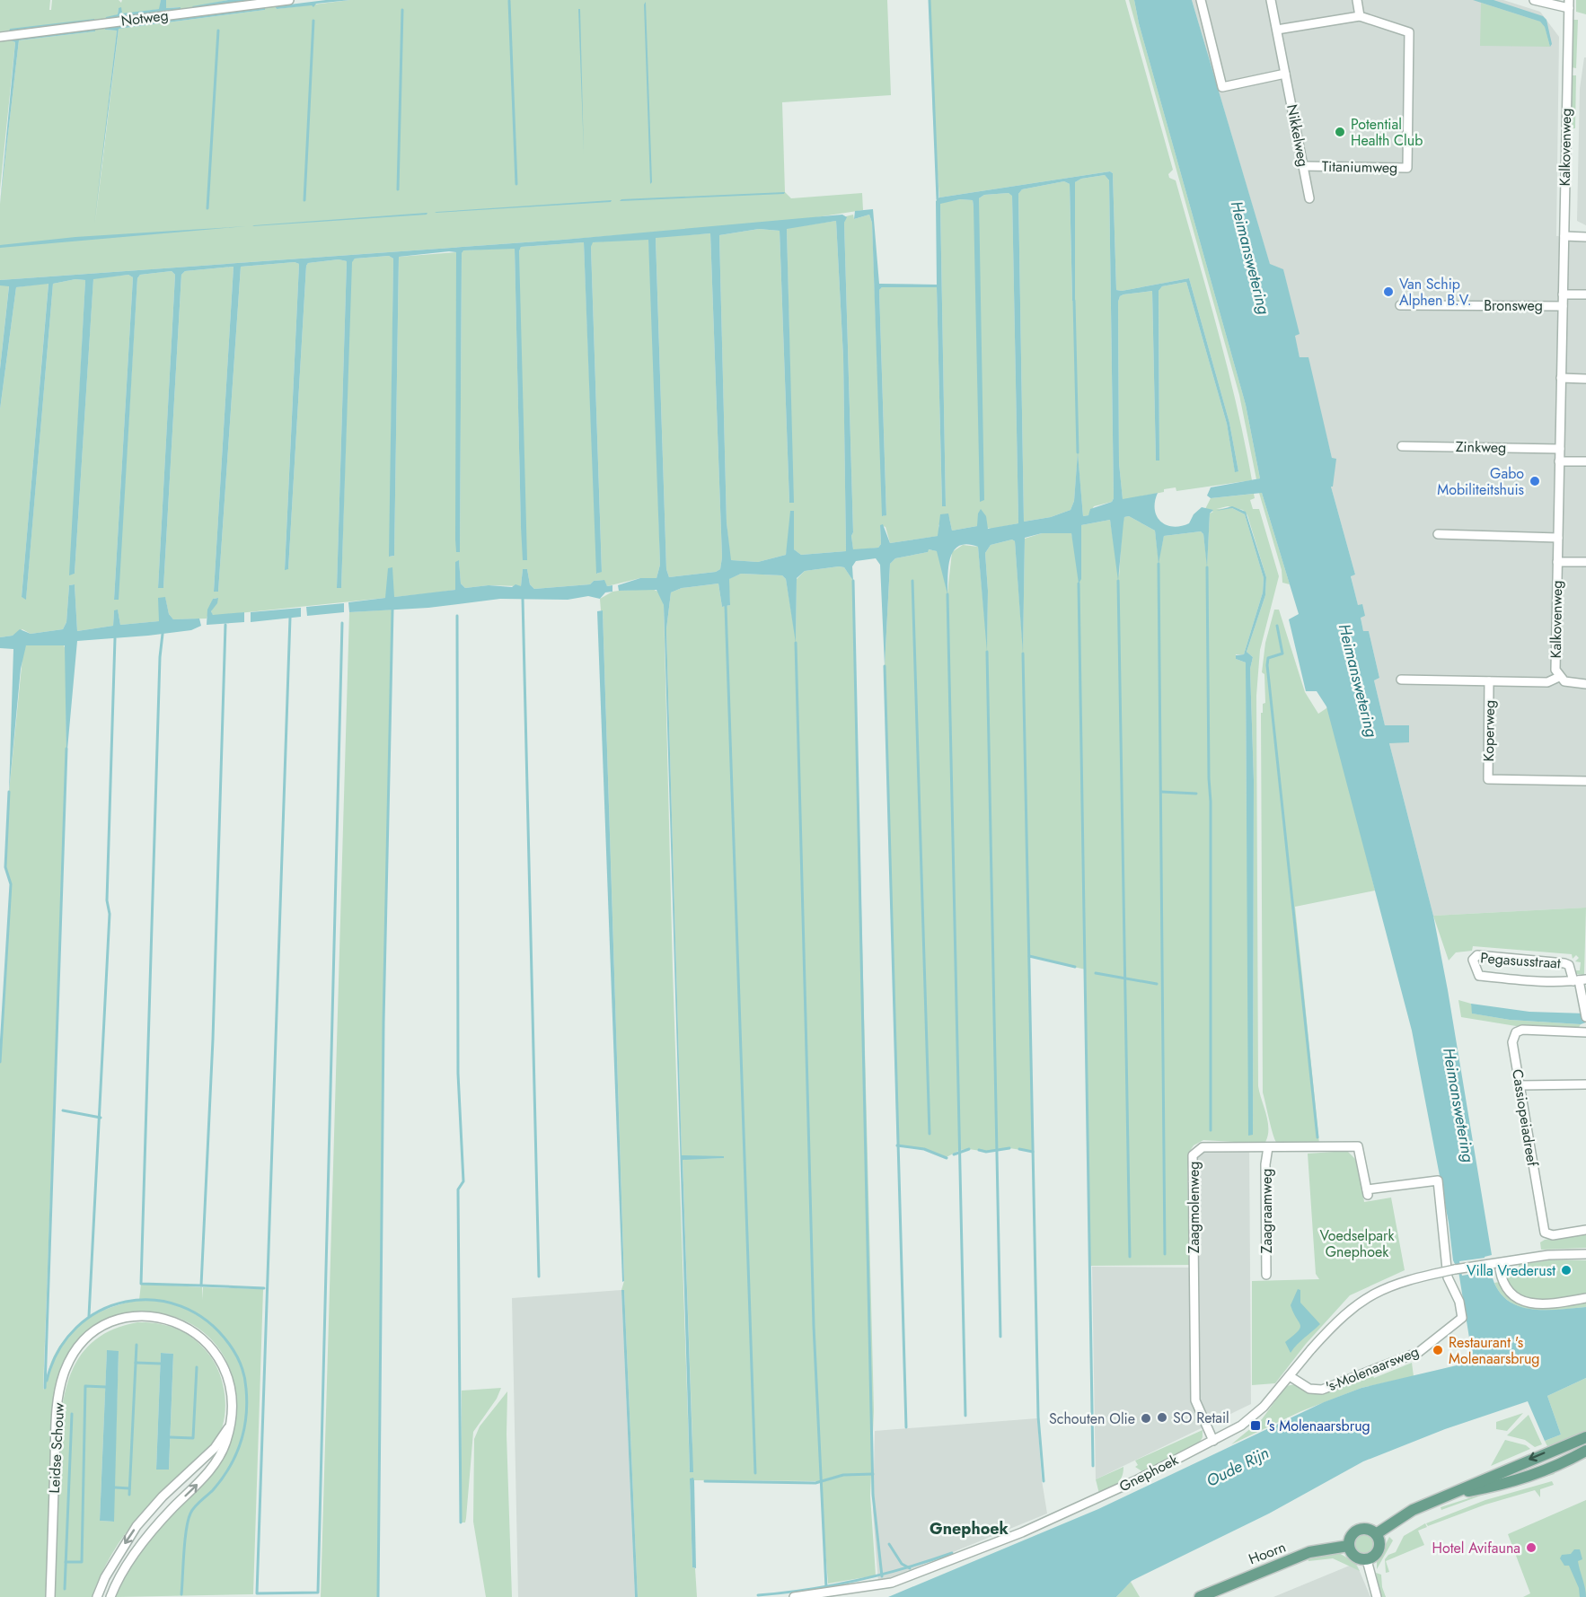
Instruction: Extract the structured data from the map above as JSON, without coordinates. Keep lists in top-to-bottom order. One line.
{"streets":{"main road":["Hoorn"],"street":["Notweg","Nikkelweg","Kalkovenweg","Titaniumweg","Bronsweg","Zinkweg","Koperweg","Pegasusstraat","Cassiopeiadreef","Zaagmolenweg","Zaagraamweg","'s-Molenaarsweg","Leidse Schouw","Gnephoek"]},"crossings":[["Nikkelweg","Titaniumweg"],["Kalkovenweg","Bronsweg"],["Kalkovenweg","Zinkweg"],["Kalkovenweg","Koperweg"],["Zaagmolenweg","Zaagraamweg"],["Zaagmolenweg","'s-Molenaarsweg"],["Zaagmolenweg","Gnephoek"],["'s-Molenaarsweg","Gnephoek"]],"districts":["Gnephoek"],"water":["Heimanswetering","Oude Rijn"],"parks":["Voedselpark Gnephoek"],"places":{"other":["Potential Health Club","Van Schip Alphen B.V.","Gabo Mobiliteitshuis","Villa Vrederust","Restaurant 's Molenaarsbrug","SO Retail","Schouten Olie","Hotel Avifauna"],"transit":["'s Molenaarsbrug"]}}
